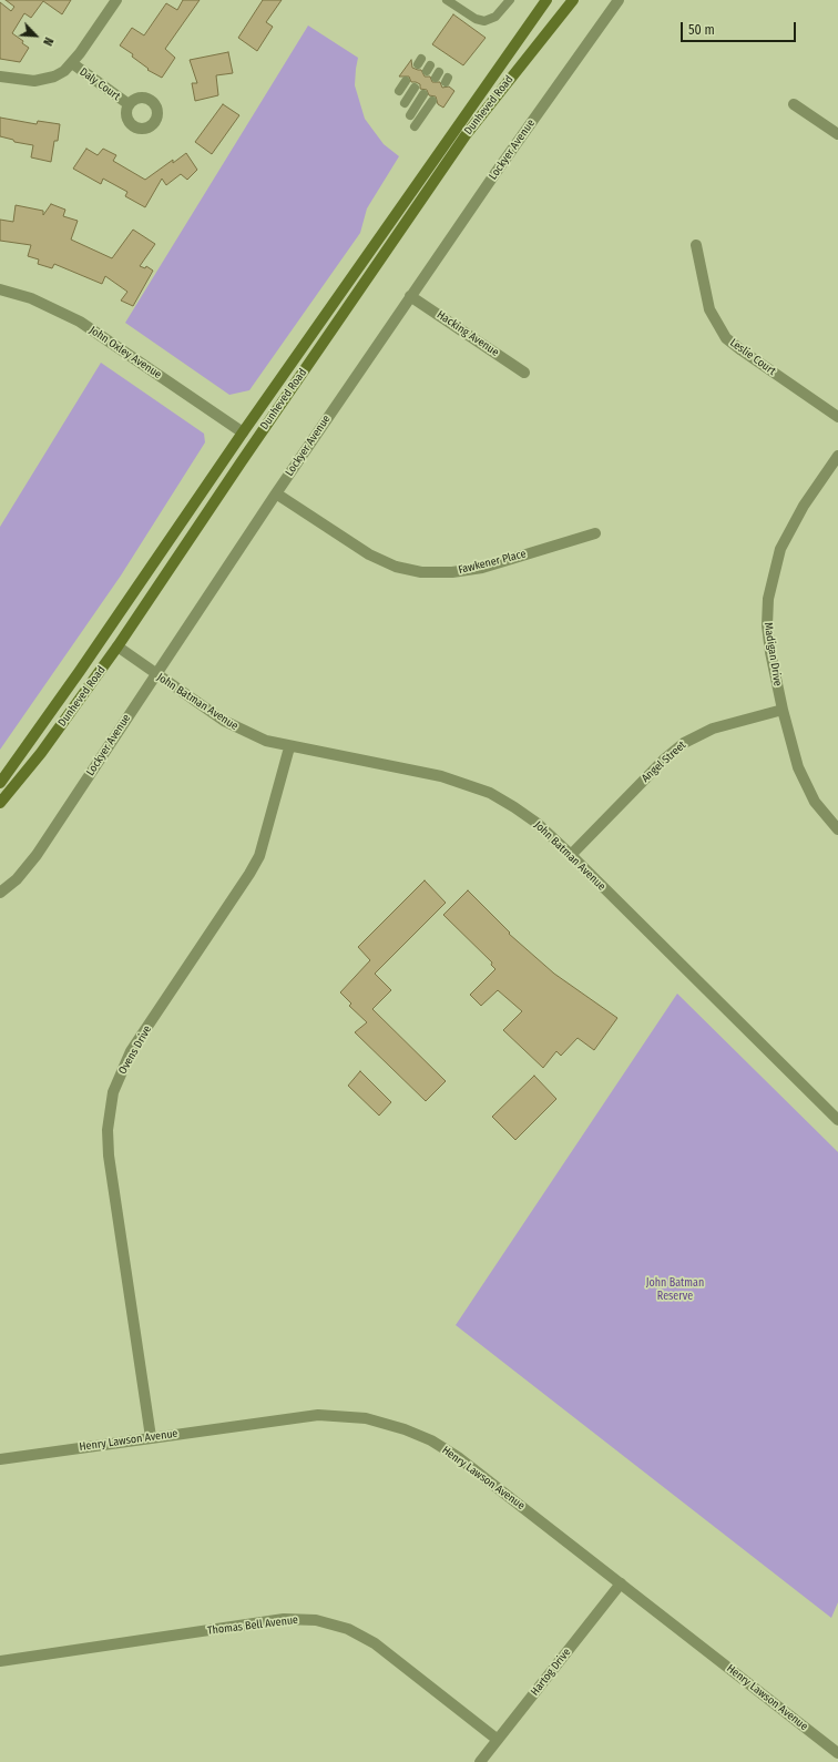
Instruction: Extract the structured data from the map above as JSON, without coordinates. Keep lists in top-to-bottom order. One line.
{"streets":{"main road":["Dunheved Road"],"street":["Daly Court","Lockyer Avenue","Hacking Avenue","John Oxley Avenue","Leslie Court","Fawkener Place","Madigan Drive","John Batman Avenue","Angel Street","Ovens Drive","Henry Lawson Avenue","Thomas Bell Avenue","Hartog Drive"]},"crossings":[["Dunheved Road","John Oxley Avenue"],["Dunheved Road","John Batman Avenue"],["Lockyer Avenue","Hacking Avenue"],["Lockyer Avenue","Fawkener Place"],["Lockyer Avenue","John Batman Avenue"],["Madigan Drive","Angel Street"],["John Batman Avenue","Angel Street"],["John Batman Avenue","Ovens Drive"],["Ovens Drive","Henry Lawson Avenue"],["Henry Lawson Avenue","Hartog Drive"],["Thomas Bell Avenue","Hartog Drive"]],"parks":["John Batman Reserve"],"scale_bar":"50 m","north":"bottom right"}
